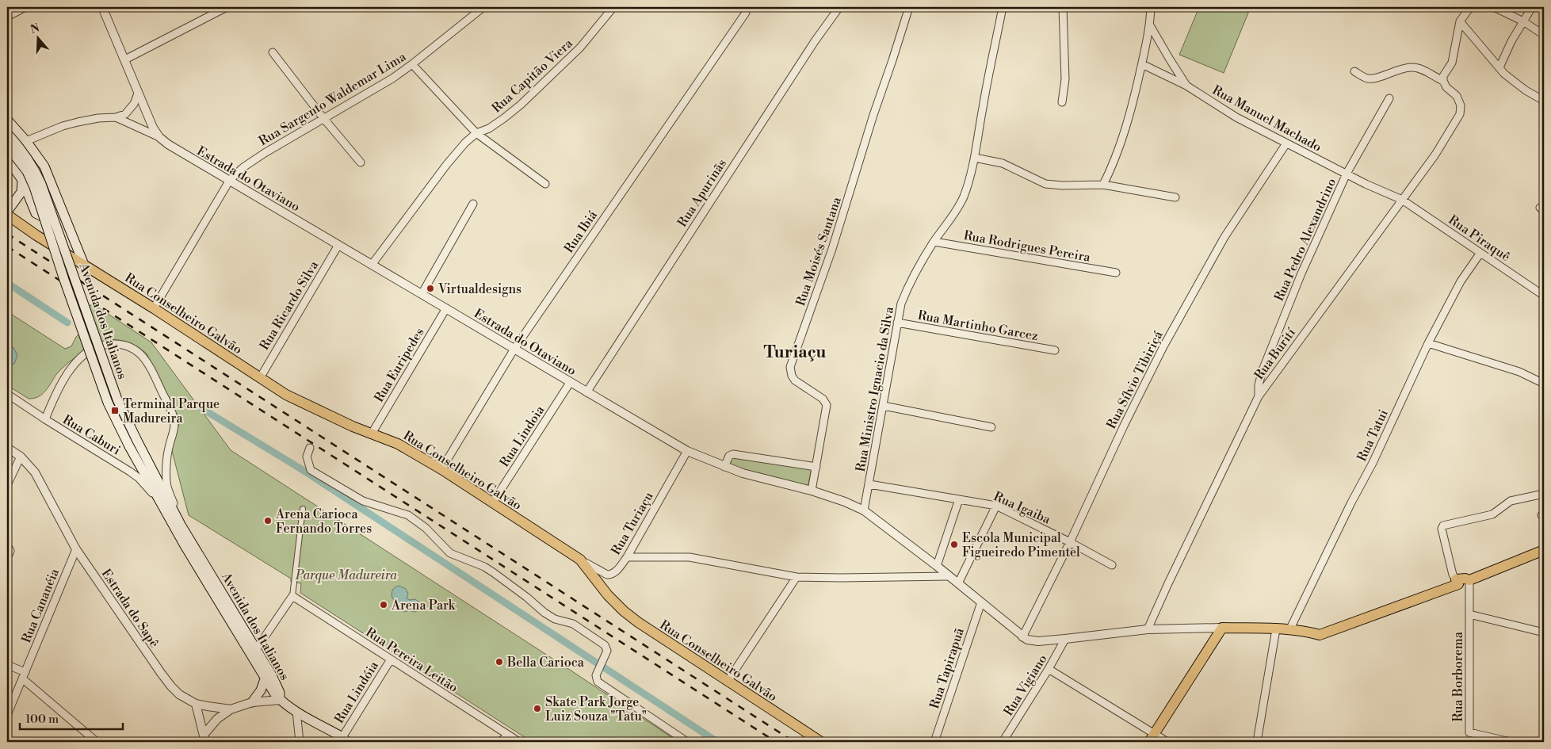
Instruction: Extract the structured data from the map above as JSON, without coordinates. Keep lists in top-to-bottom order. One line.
{"streets":{"main road":["Rua Conselheiro Galvão","Avenida dos Italianos"],"street":["Rua Capitão Viera","Rua Sargento Waldemar Lima","Rua Manuel Machado","Estrada do Otaviano","Rua Apurinãs","Rua Ibiá","Rua Piraquê","Rua Pedro Alexandrino","Rua Rodrigues Pereira","Rua Moisés Santana","Rua Ricardo Silva","Rua Martinho Garcez","Rua Burití","Rua Euripedes","Rua Sílvio Tibiriçá","Rua Ministro Ignacio da Silva","Rua Caburi","Rua Tatui","Rua Lindoia","Rua Igaiba","Rua Turiaçu","Rua Cananéia","Estrada do Sapê","Rua Pereira Leitão","Rua Tapirapuã","Rua Borborema","Rua Vigiano","Rua Lindóia"]},"crossings":[["Rua Capitão Viera","Estrada do Otaviano"],["Rua Sargento Waldemar Lima","Estrada do Otaviano"],["Rua Sargento Waldemar Lima","Rua Conselheiro Galvão"],["Rua Manuel Machado","Rua Piraquê"],["Rua Manuel Machado","Rua Pedro Alexandrino"],["Rua Manuel Machado","Rua Burití"],["Rua Manuel Machado","Rua Sílvio Tibiriçá"],["Estrada do Otaviano","Rua Apurinãs"],["Estrada do Otaviano","Rua Ibiá"],["Estrada do Otaviano","Rua Moisés Santana"],["Estrada do Otaviano","Rua Ricardo Silva"],["Estrada do Otaviano","Rua Euripedes"],["Estrada do Otaviano","Rua Sílvio Tibiriçá"],["Estrada do Otaviano","Rua Ministro Ignacio da Silva"],["Estrada do Otaviano","Rua Lindoia"],["Estrada do Otaviano","Rua Turiaçu"],["Estrada do Otaviano","Rua Tapirapuã"],["Rua Ibiá","Rua Conselheiro Galvão"],["Rua Piraquê","Rua Burití"],["Rua Piraquê","Rua Tatui"],["Rua Pedro Alexandrino","Rua Burití"],["Rua Rodrigues Pereira","Rua Ministro Ignacio da Silva"],["Rua Ricardo Silva","Rua Conselheiro Galvão"],["Rua Conselheiro Galvão","Avenida dos Italianos"],["Rua Conselheiro Galvão","Rua Euripedes"],["Rua Conselheiro Galvão","Rua Lindoia"],["Rua Conselheiro Galvão","Rua Turiaçu"],["Avenida dos Italianos","Rua Caburi"],["Avenida dos Italianos","Estrada do Sapê"],["Rua Martinho Garcez","Rua Ministro Ignacio da Silva"],["Rua Sílvio Tibiriçá","Rua Igaiba"],["Rua Ministro Ignacio da Silva","Rua Igaiba"],["Rua Cananéia","Estrada do Sapê"],["Rua Pereira Leitão","Rua Lindóia"]],"districts":["Turiaçu"],"parks":["Parque Madureira"],"places":{"other":["Virtualdesigns","Arena Carioca Fernando Torres","Escola Municipal Figueiredo Pimentel","Arena Park","Bella Carioca","Skate Park Jorge Luiz Souza \"Tatu\""],"transit":["Terminal Parque Madureira"]},"scale_bar":"100 m","north":"top"}
